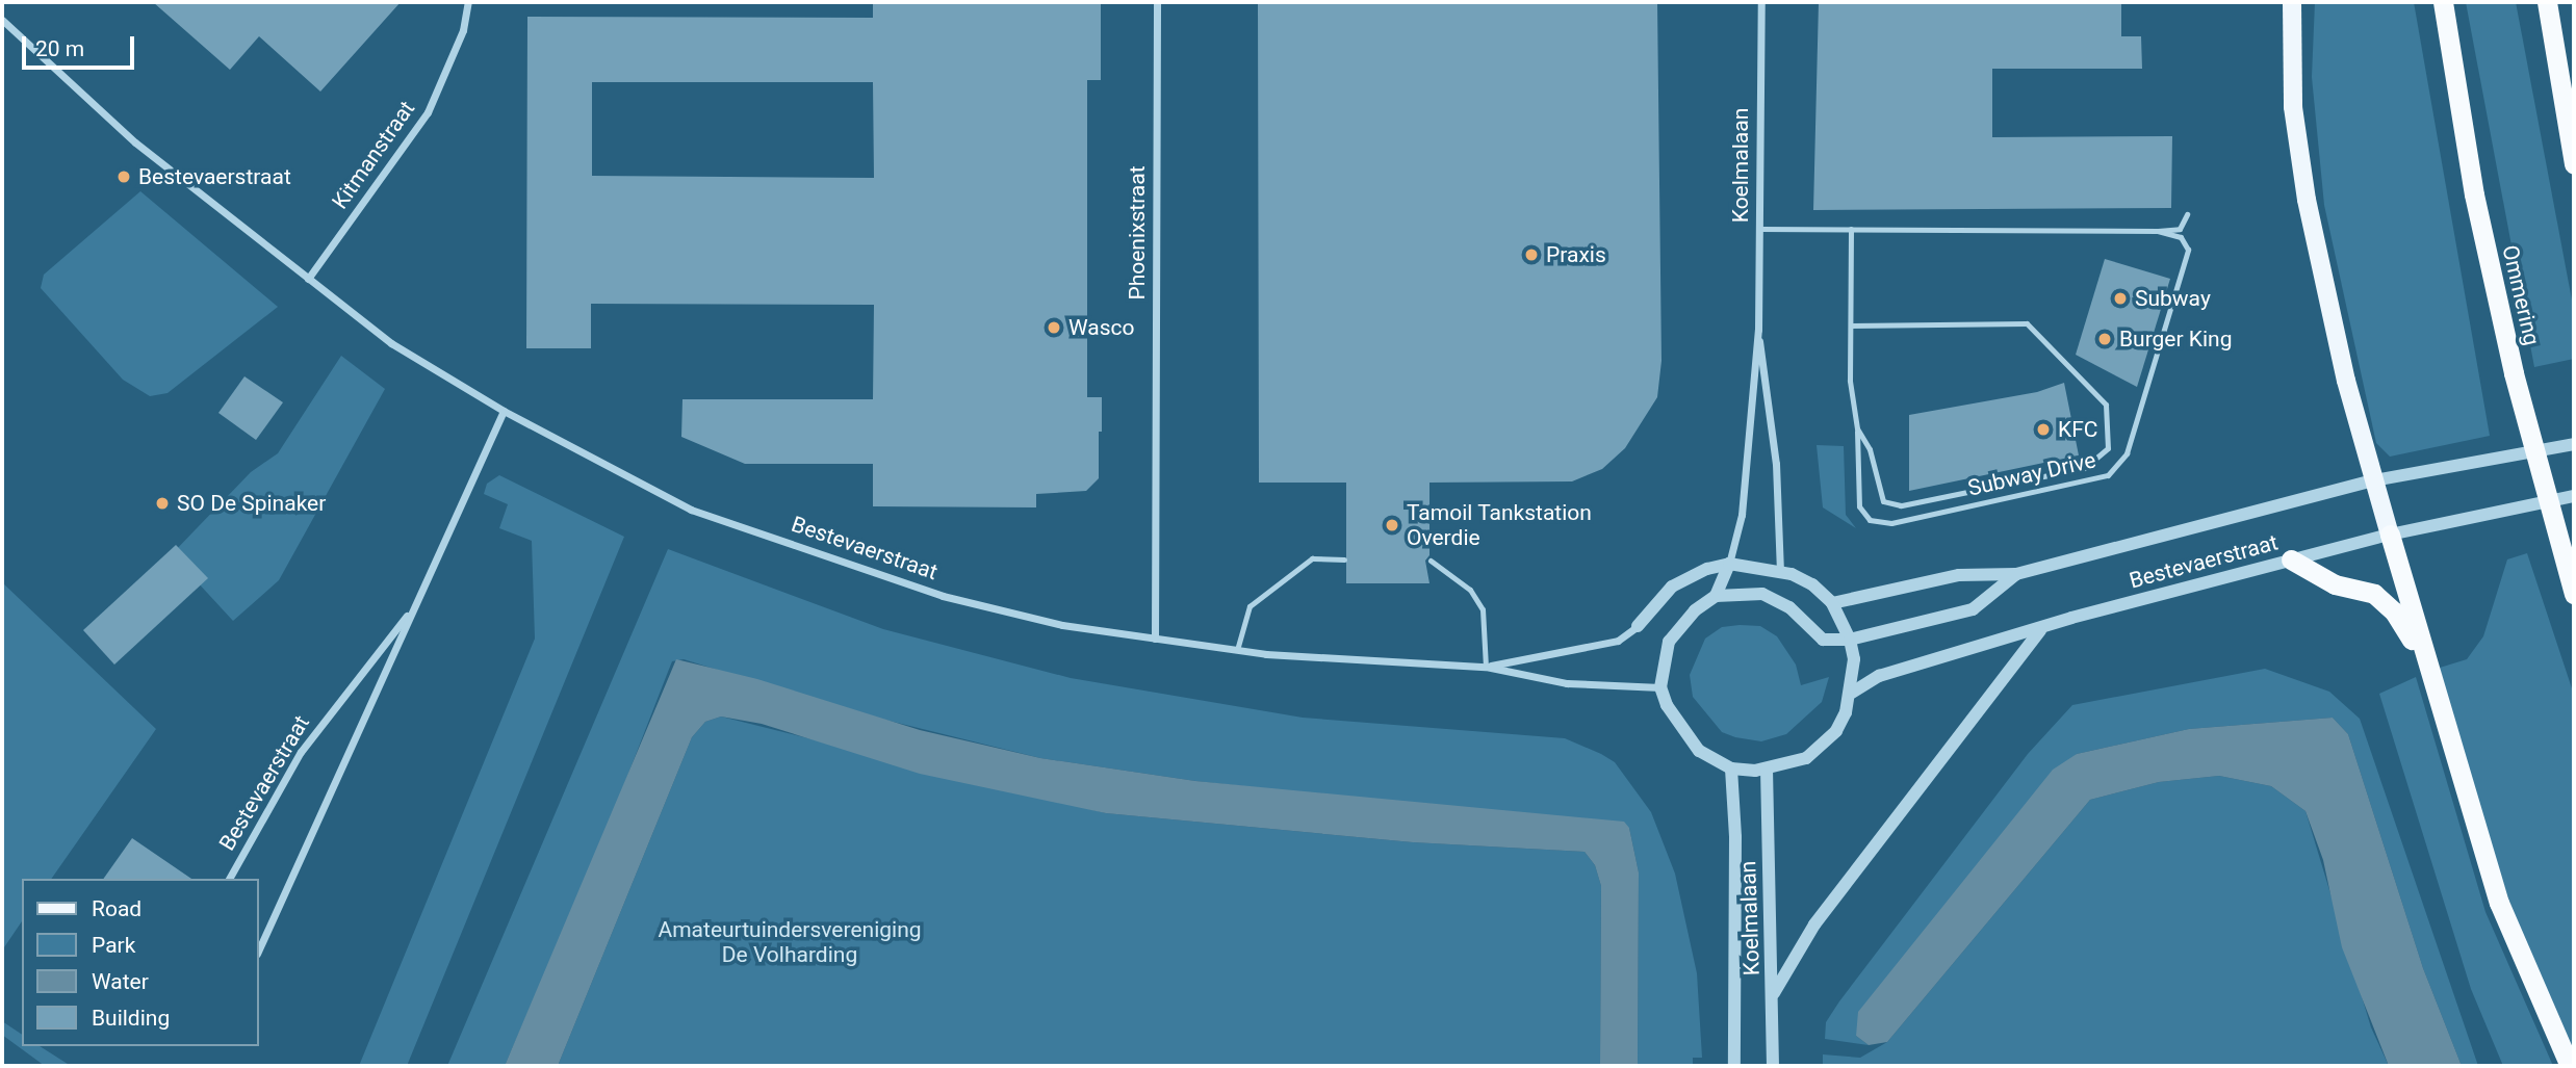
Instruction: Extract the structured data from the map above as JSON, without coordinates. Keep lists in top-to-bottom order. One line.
{"streets":{"highway":["Ommering"],"street":["Kitmanstraat","Koelmalaan","Phoenixstraat","Bestevaerstraat"],"lane":["Subway Drive"]},"crossings":[["Kitmanstraat","Bestevaerstraat"],["Koelmalaan","Bestevaerstraat"],["Phoenixstraat","Bestevaerstraat"]],"parks":["Amateurtuindersvereniging De Volharding"],"places":["Bestevaerstraat","Praxis","Subway","Wasco","Burger King","KFC","SO De Spinaker","Tamoil Tankstation Overdie"],"legend":["Road","Park","Water","Building"],"scale_bar":"20 m"}
